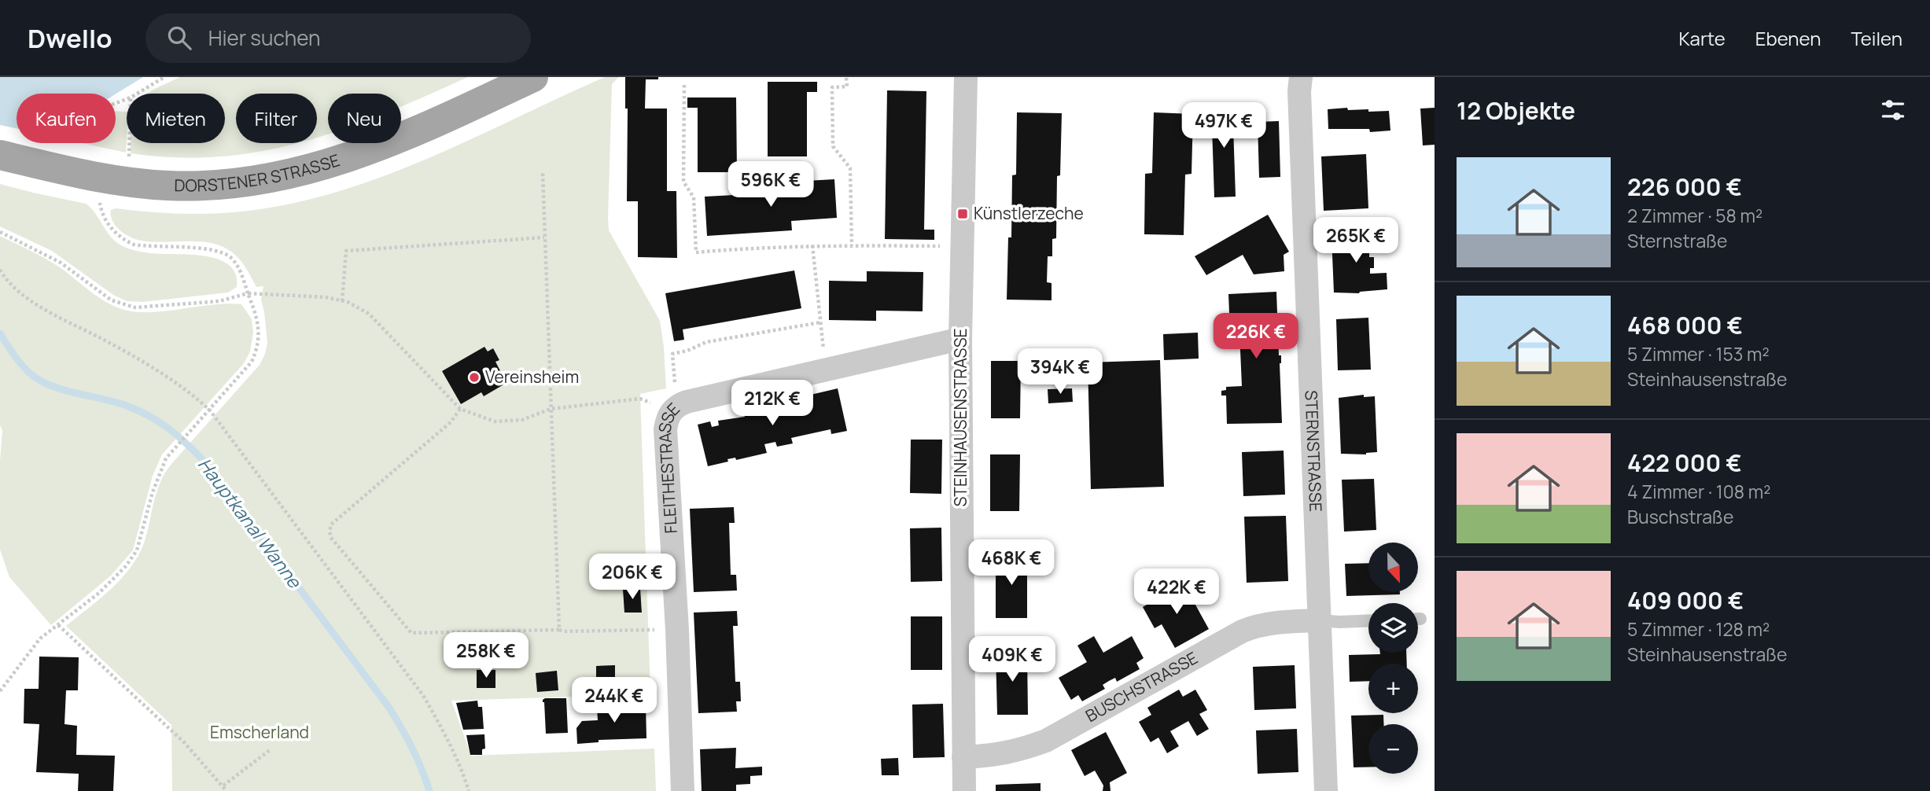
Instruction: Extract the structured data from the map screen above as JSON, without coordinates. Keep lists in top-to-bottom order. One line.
{"streets":{"main road":["DORSTENER STRASSE"],"street":["STEINHAUSENSTRASSE","STERNSTRASSE","FLEITHESTRASSE","BUSCHSTRASSE"]},"crossings":[["STEINHAUSENSTRASSE","FLEITHESTRASSE"],["STEINHAUSENSTRASSE","BUSCHSTRASSE"],["STERNSTRASSE","BUSCHSTRASSE"]],"water":["Hauptkanal Wanne"],"parks":["Emscherland"],"places":{"transit":["Künstlerzeche"],"other":["Vereinsheim"]},"north":"bottom","page":{"header":"Dwello","search":"Hier suchen","nav":["Karte","Ebenen","Teilen"],"heading":"12 Objekte","chip":["Kaufen","Mieten","Filter","Neu"],"price":["497K €","596K €","265K €","226K €","394K €","212K €","468K €","206K €","422K €","258K €","409K €","244K €"],"list":[{"name":"226 000 €","note":"2 Zimmer · 58 m² · Sternstraße"},{"name":"468 000 €","note":"5 Zimmer · 153 m² · Steinhausenstraße"},{"name":"422 000 €","note":"4 Zimmer · 108 m² · Buschstraße"},{"name":"409 000 €","note":"5 Zimmer · 128 m² · Steinhausenstraße"}],"map_buttons":["+","−"]}}
